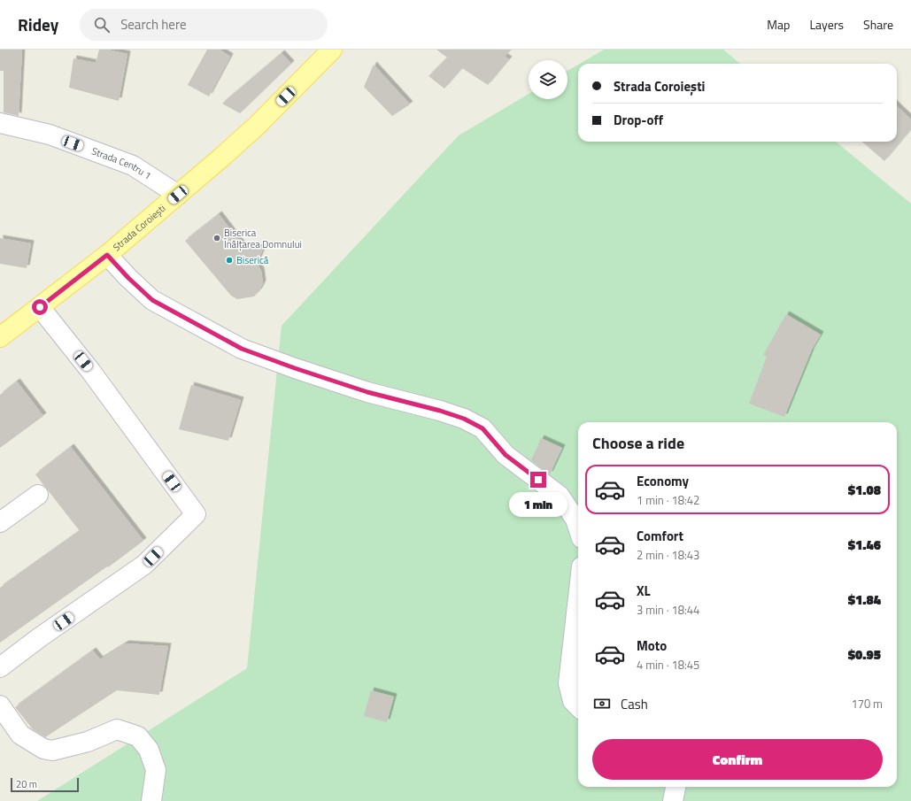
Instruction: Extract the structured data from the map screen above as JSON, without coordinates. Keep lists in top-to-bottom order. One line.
{"streets":{"main road":["Strada Coroiești"],"street":["Strada Centru 1"]},"crossings":[["Strada Centru 1","Strada Coroiești"]],"places":["Biserica Înălțarea Domnului","Biserică"],"scale_bar":"20 m","page":{"header":"Ridey","search":"Search here","nav":["Map","Layers","Share"],"banner":["Strada Coroiești","Drop-off"],"heading":"Choose a ride","list":[{"name":"Economy","note":"1 min · 18:42","value":"$1.08"},{"name":"Comfort","note":"2 min · 18:43","value":"$1.46"},{"name":"XL","note":"3 min · 18:44","value":"$1.84"},{"name":"Moto","note":"4 min · 18:45","value":"$0.95"}],"bubble":"1 min","pay":["Cash","170 m"],"buttons":"Confirm","scale":"20 m"}}
